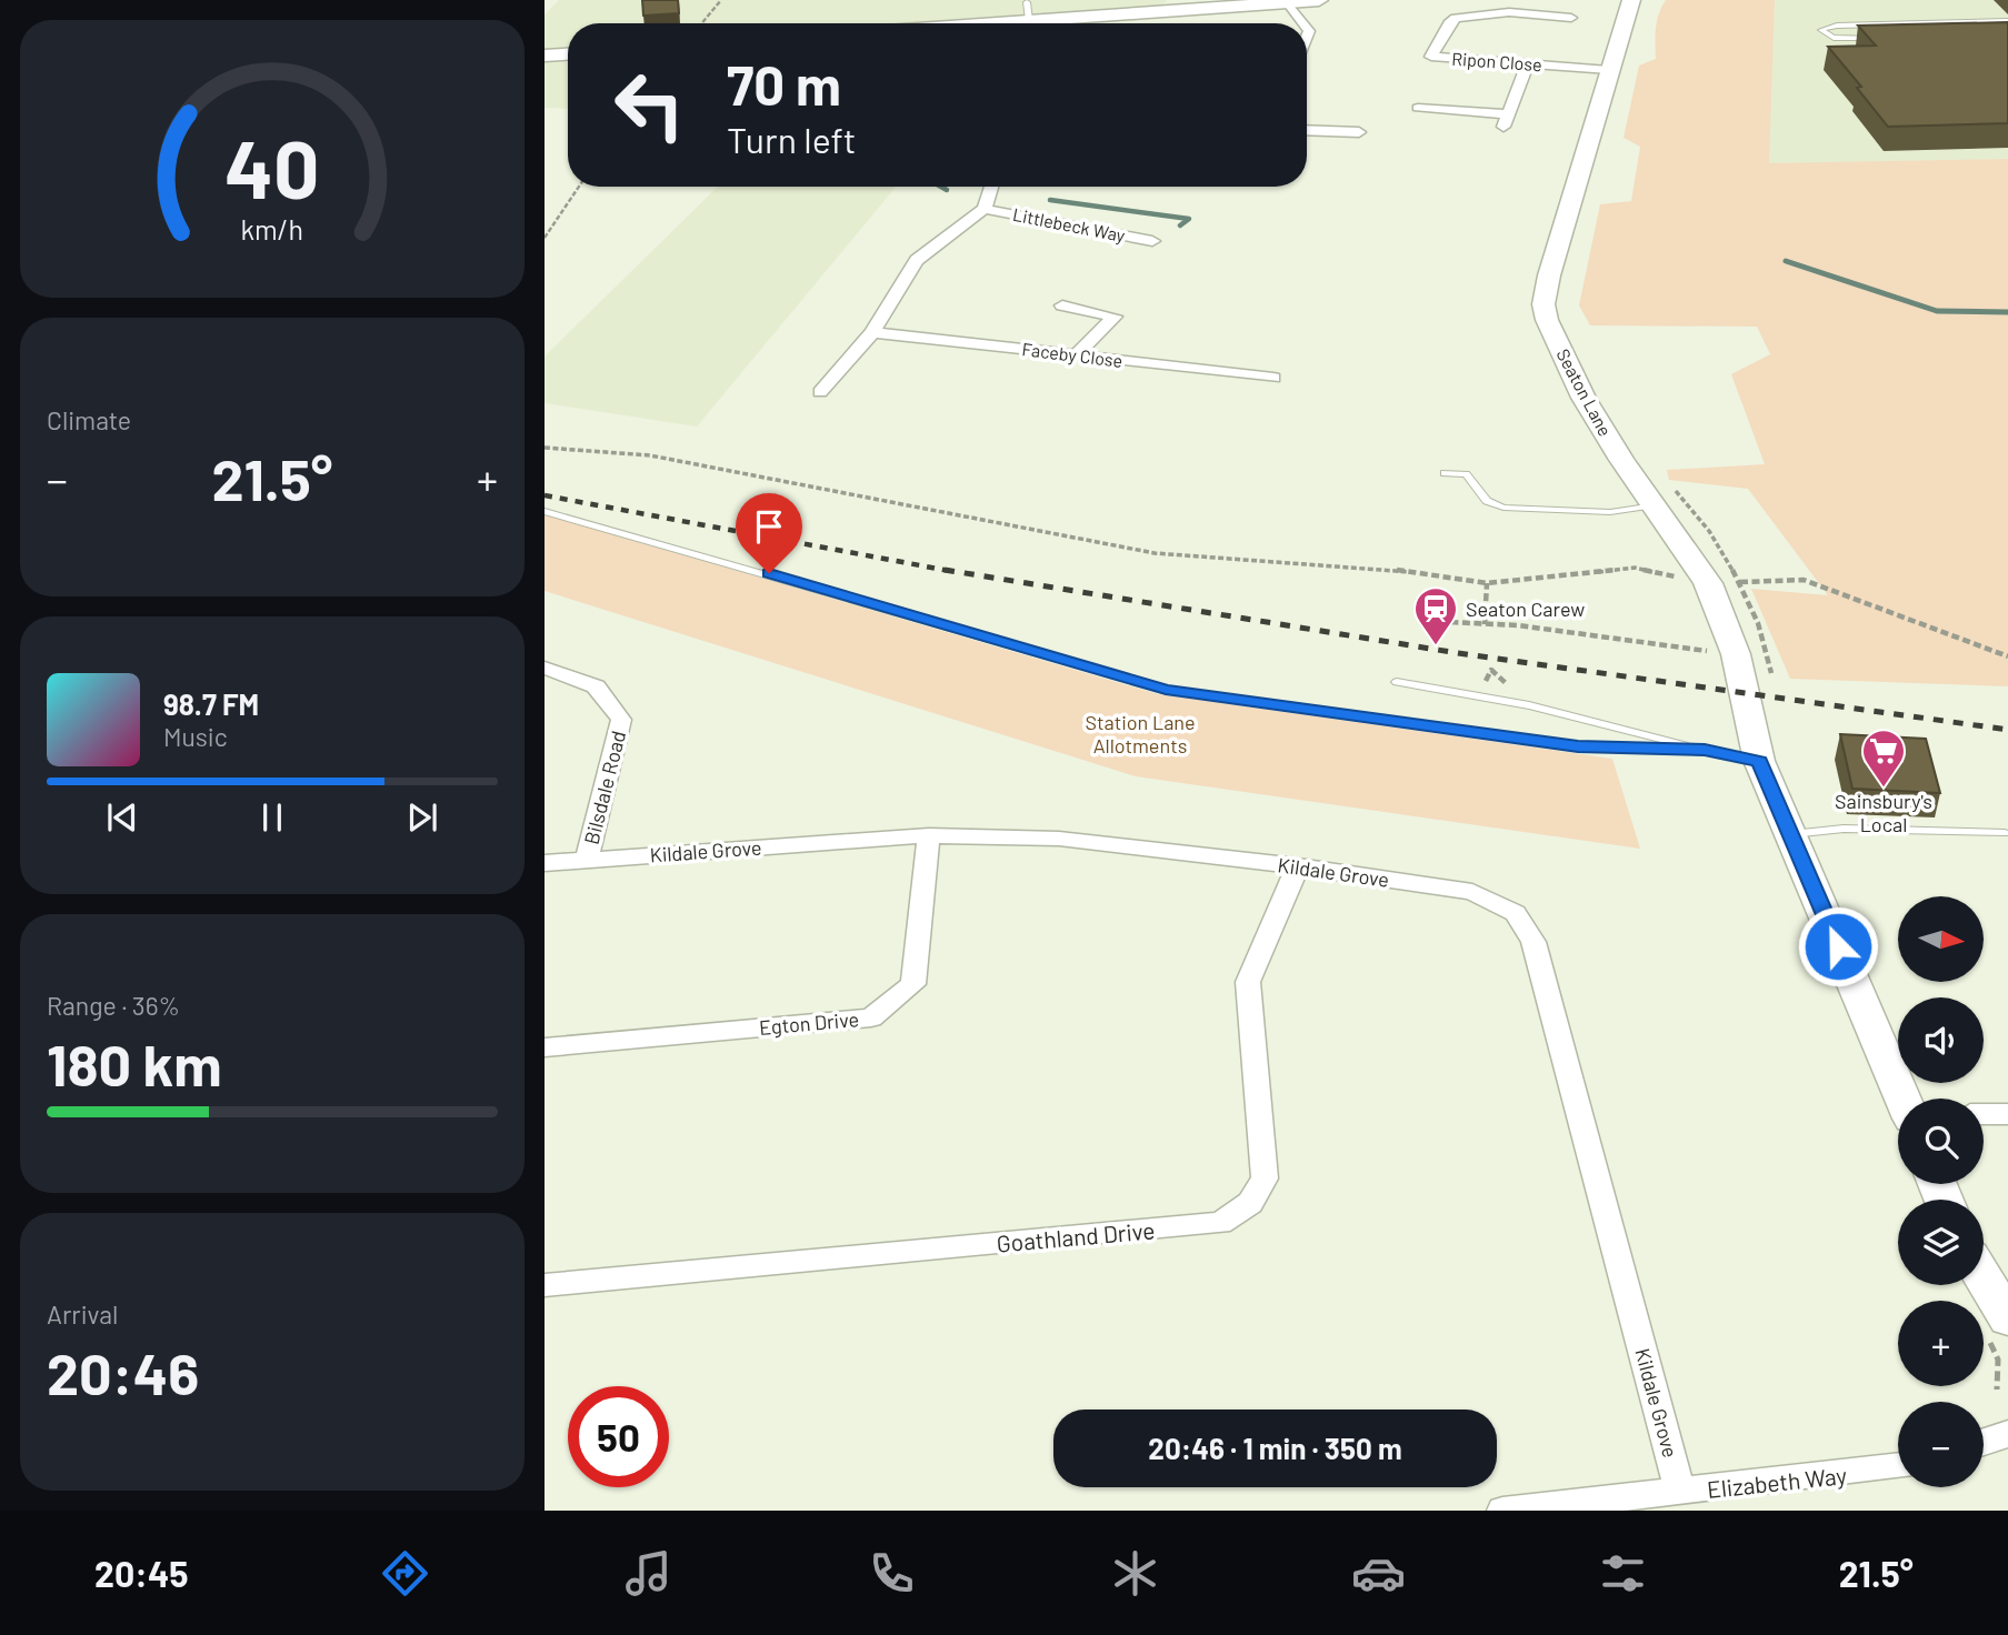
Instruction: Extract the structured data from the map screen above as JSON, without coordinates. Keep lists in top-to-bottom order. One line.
{"streets":{"main road":["Seaton Lane"],"street":["Ripon Close","Littlebeck Way","Faceby Close","Bilsdale Road","Kildale Grove","Egton Drive","Goathland Drive","Elizabeth Way"]},"crossings":[["Ripon Close","Seaton Lane"],["Bilsdale Road","Kildale Grove"],["Kildale Grove","Egton Drive"],["Kildale Grove","Goathland Drive"],["Kildale Grove","Elizabeth Way"]],"parks":["Station Lane Allotments"],"places":{"station":["Seaton Carew"],"supermarket":["Sainsbury's Local"]},"north":"right","page":{"turn":["70 m","Turn left"],"tile":["Climate",["Range · 36%","180 km"],["Arrival","20:46"]],"heat":["−","21.5°","+"],"song":["98.7 FM","Music"],"map_buttons":["+","−"],"limit":"50","trip":"20:46 · 1 min · 350 m","tabs":["20:45","21.5°"],"gauge":["40","km/h"]}}
